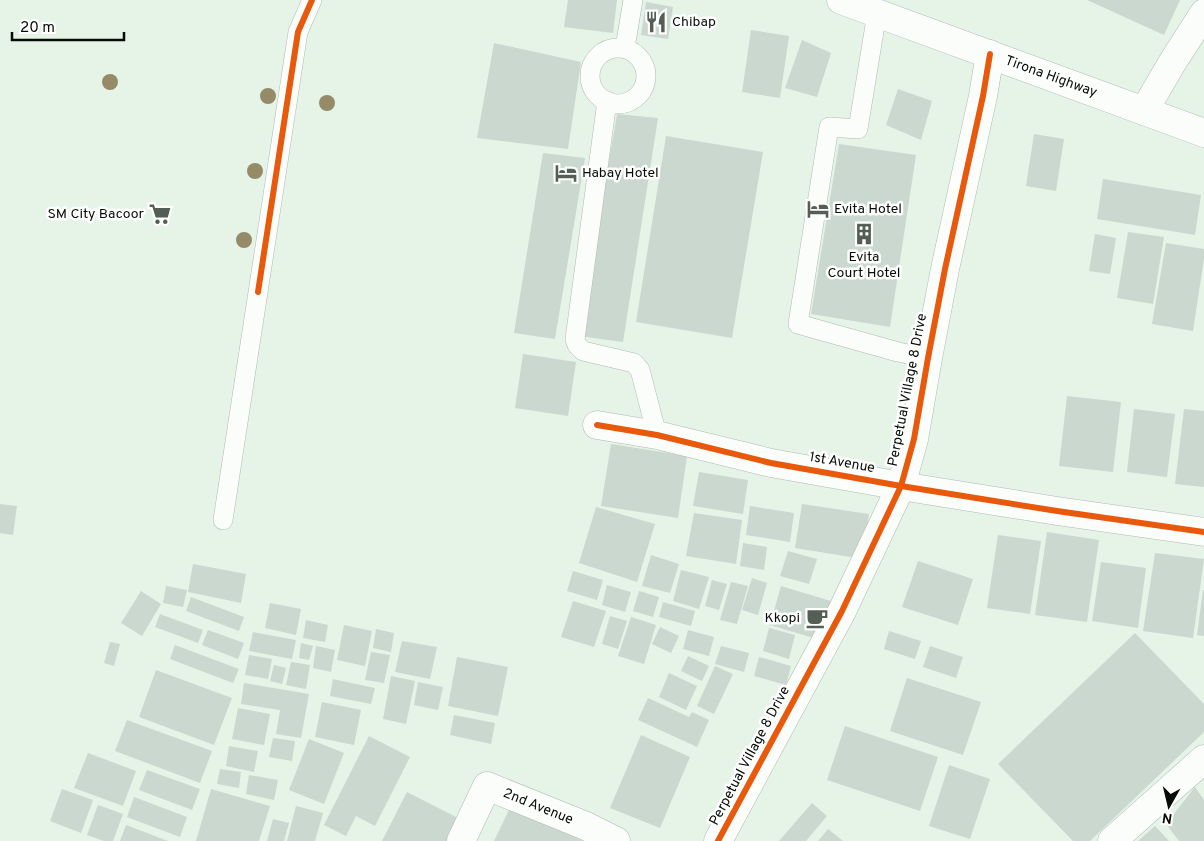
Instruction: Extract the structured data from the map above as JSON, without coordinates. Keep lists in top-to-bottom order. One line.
{"streets":{"street":["Tirona Highway","Perpetual Village 8 Drive","1st Avenue","2nd Avenue"]},"crossings":[["Tirona Highway","Perpetual Village 8 Drive"],["Perpetual Village 8 Drive","1st Avenue"]],"places":{"restaurant":["Chibap"],"hotel":["Habay Hotel","Evita Hotel"],"supermarket":["SM City Bacoor"],"building":["Evita Court Hotel"],"cafe":["Kkopi"]},"scale_bar":"20 m","north":"bottom"}
